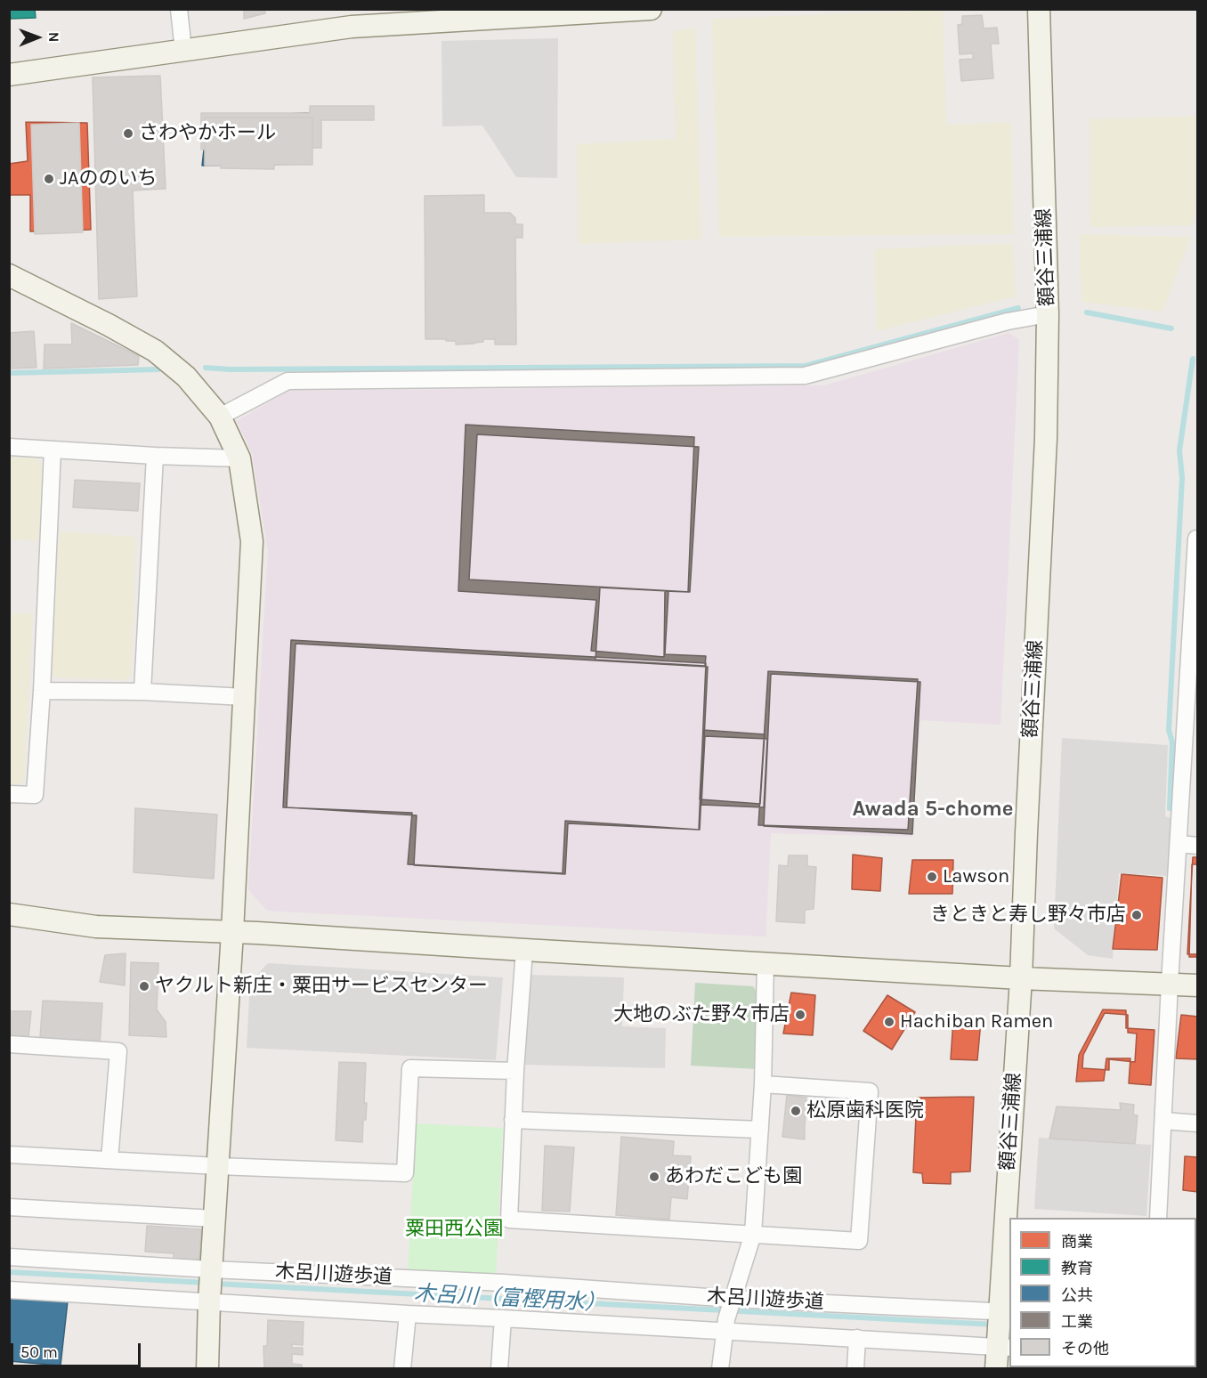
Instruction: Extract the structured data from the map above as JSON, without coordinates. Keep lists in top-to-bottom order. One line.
{"streets":{"street":["額谷三浦線","木呂川遊歩道"]},"crossings":[["額谷三浦線","木呂川遊歩道"]],"districts":["Awada 5-chome"],"water":["木呂川（富樫用水）"],"parks":["粟田西公園"],"places":["さわやかホール","JAののいち","Lawson","きときと寿し野々市店","ヤクルト新庄・粟田サービスセンター","大地のぶた野々市店","Hachiban Ramen","松原歯科医院","あわだこども園"],"legend":["商業","教育","公共","工業","その他"],"scale_bar":"50 m","north":"right"}
